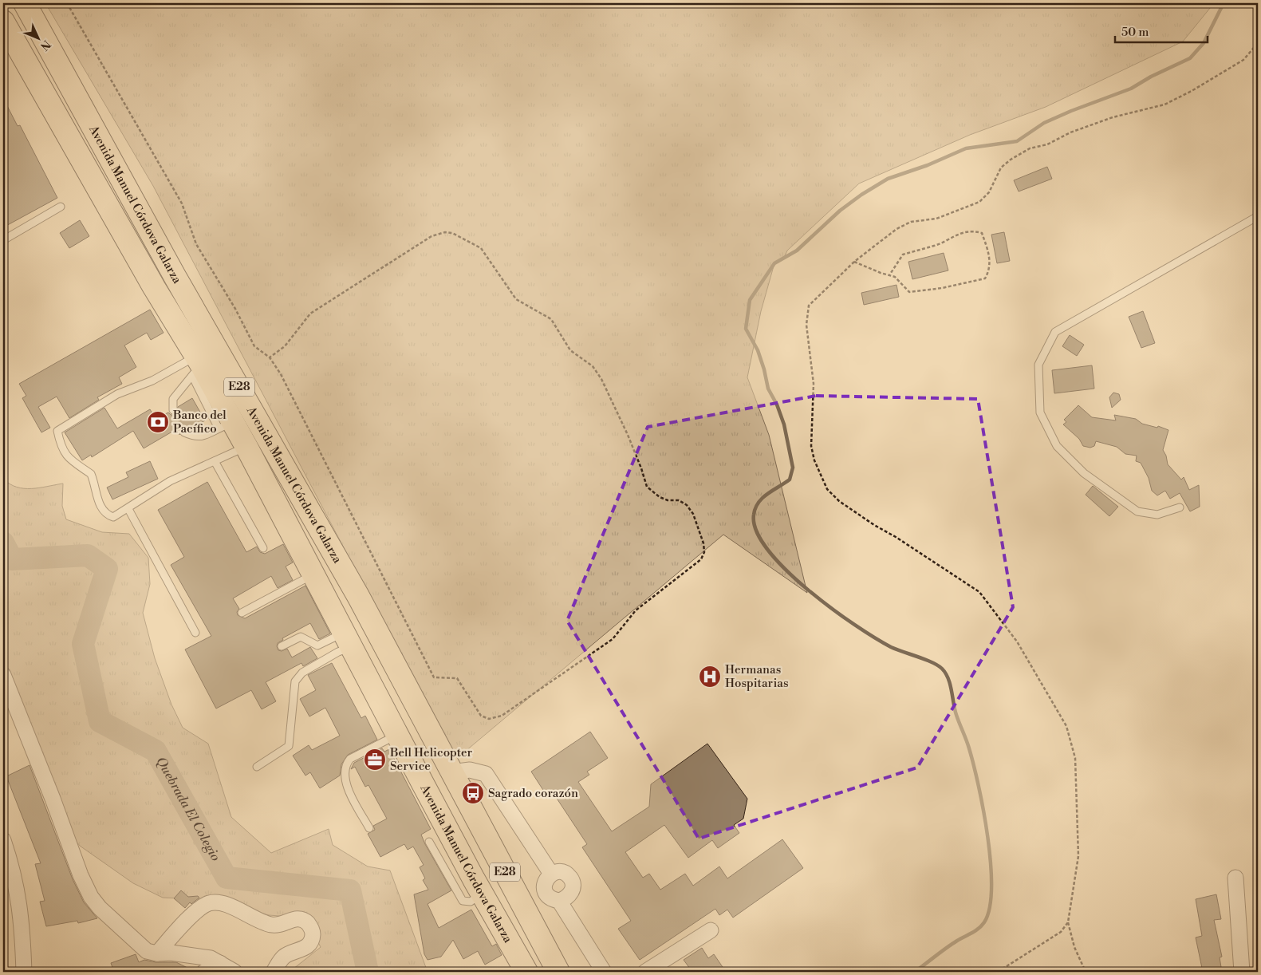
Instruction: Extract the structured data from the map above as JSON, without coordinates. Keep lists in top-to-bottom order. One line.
{"streets":{"main road":["Avenida Manuel Córdova Galarza","E28"]},"water":["Quebrada El Colegio"],"places":{"bank":["Banco del Pacífico"],"hospital":["Hermanas Hospitarias"],"office":["Bell Helicopter Service"],"bus stop":["Sagrado corazón"]},"scale_bar":"50 m","north":"bottom right"}
